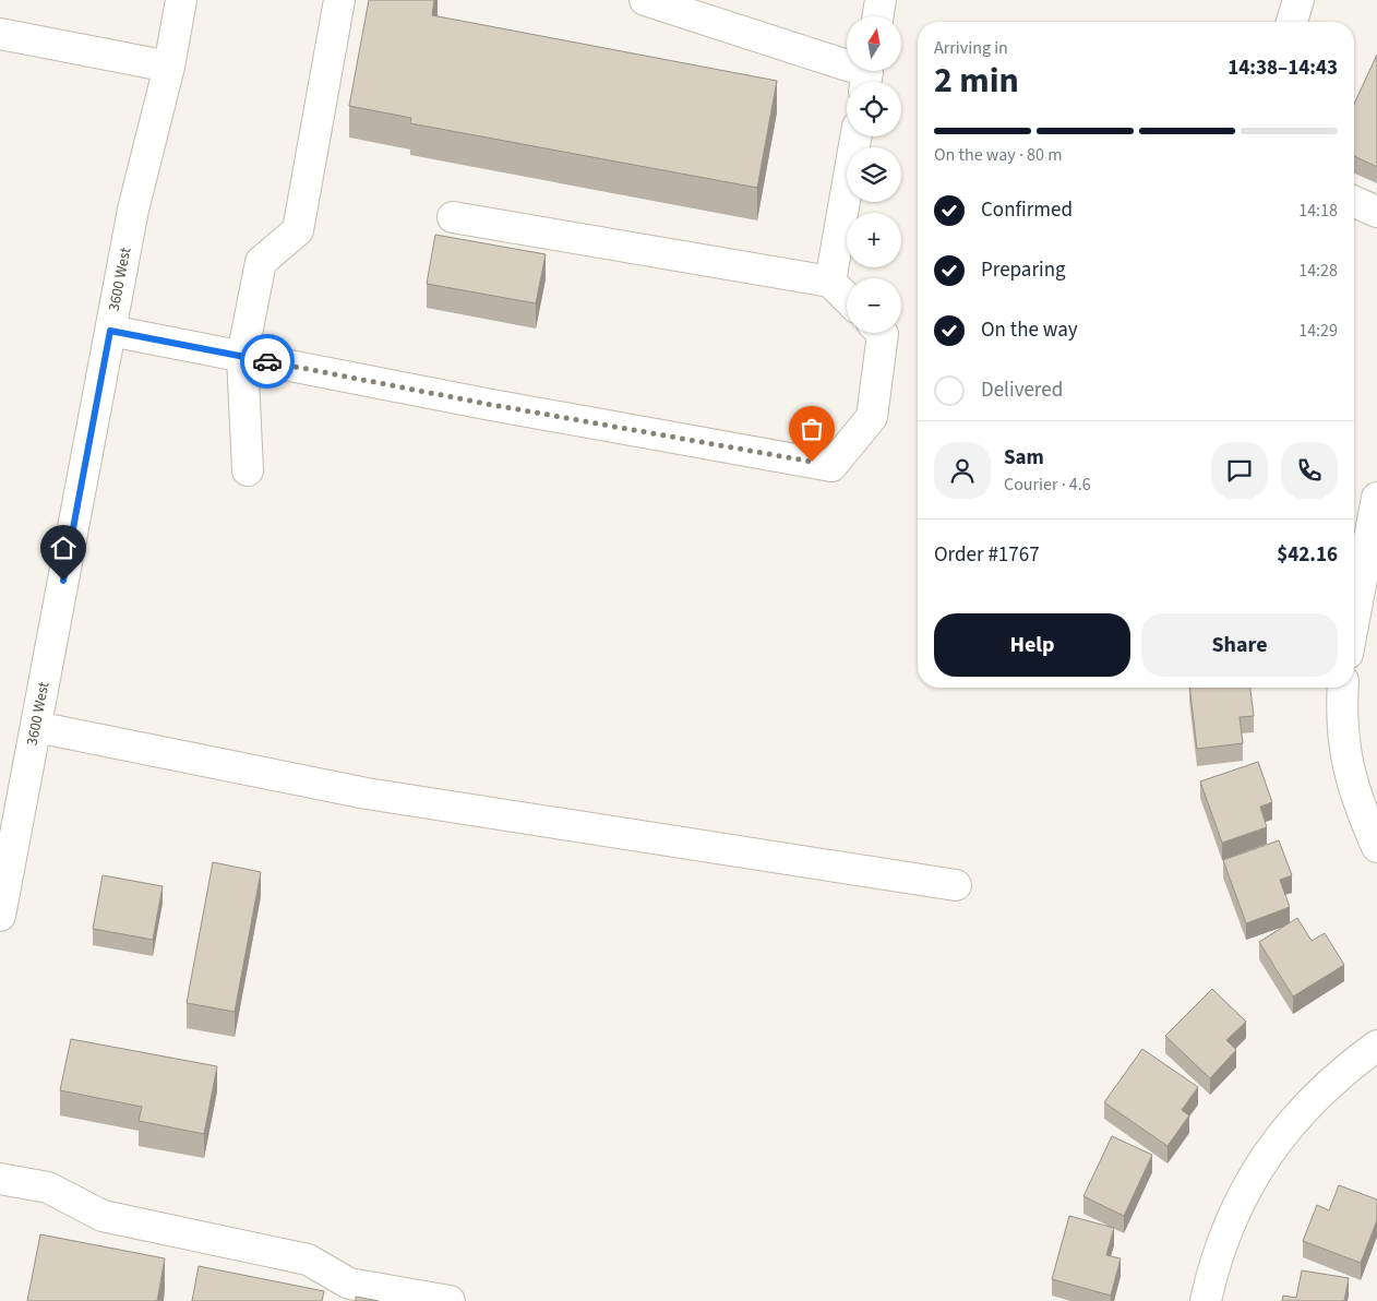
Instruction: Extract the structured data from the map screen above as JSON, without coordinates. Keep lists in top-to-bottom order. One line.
{"streets":{"street":["3600 West"]},"north":"top","page":{"map_buttons":["+","−"],"heading":["2 min","Arriving in","14:38–14:43"],"panel":["Sam","Courier · 4.6","Order #1767","$42.16"],"bar":"On the way · 80 m","list":[["Confirmed","14:18"],["Preparing","14:28"],["On the way","14:29"],"Delivered"],"buttons":["Help","Share"]}}
